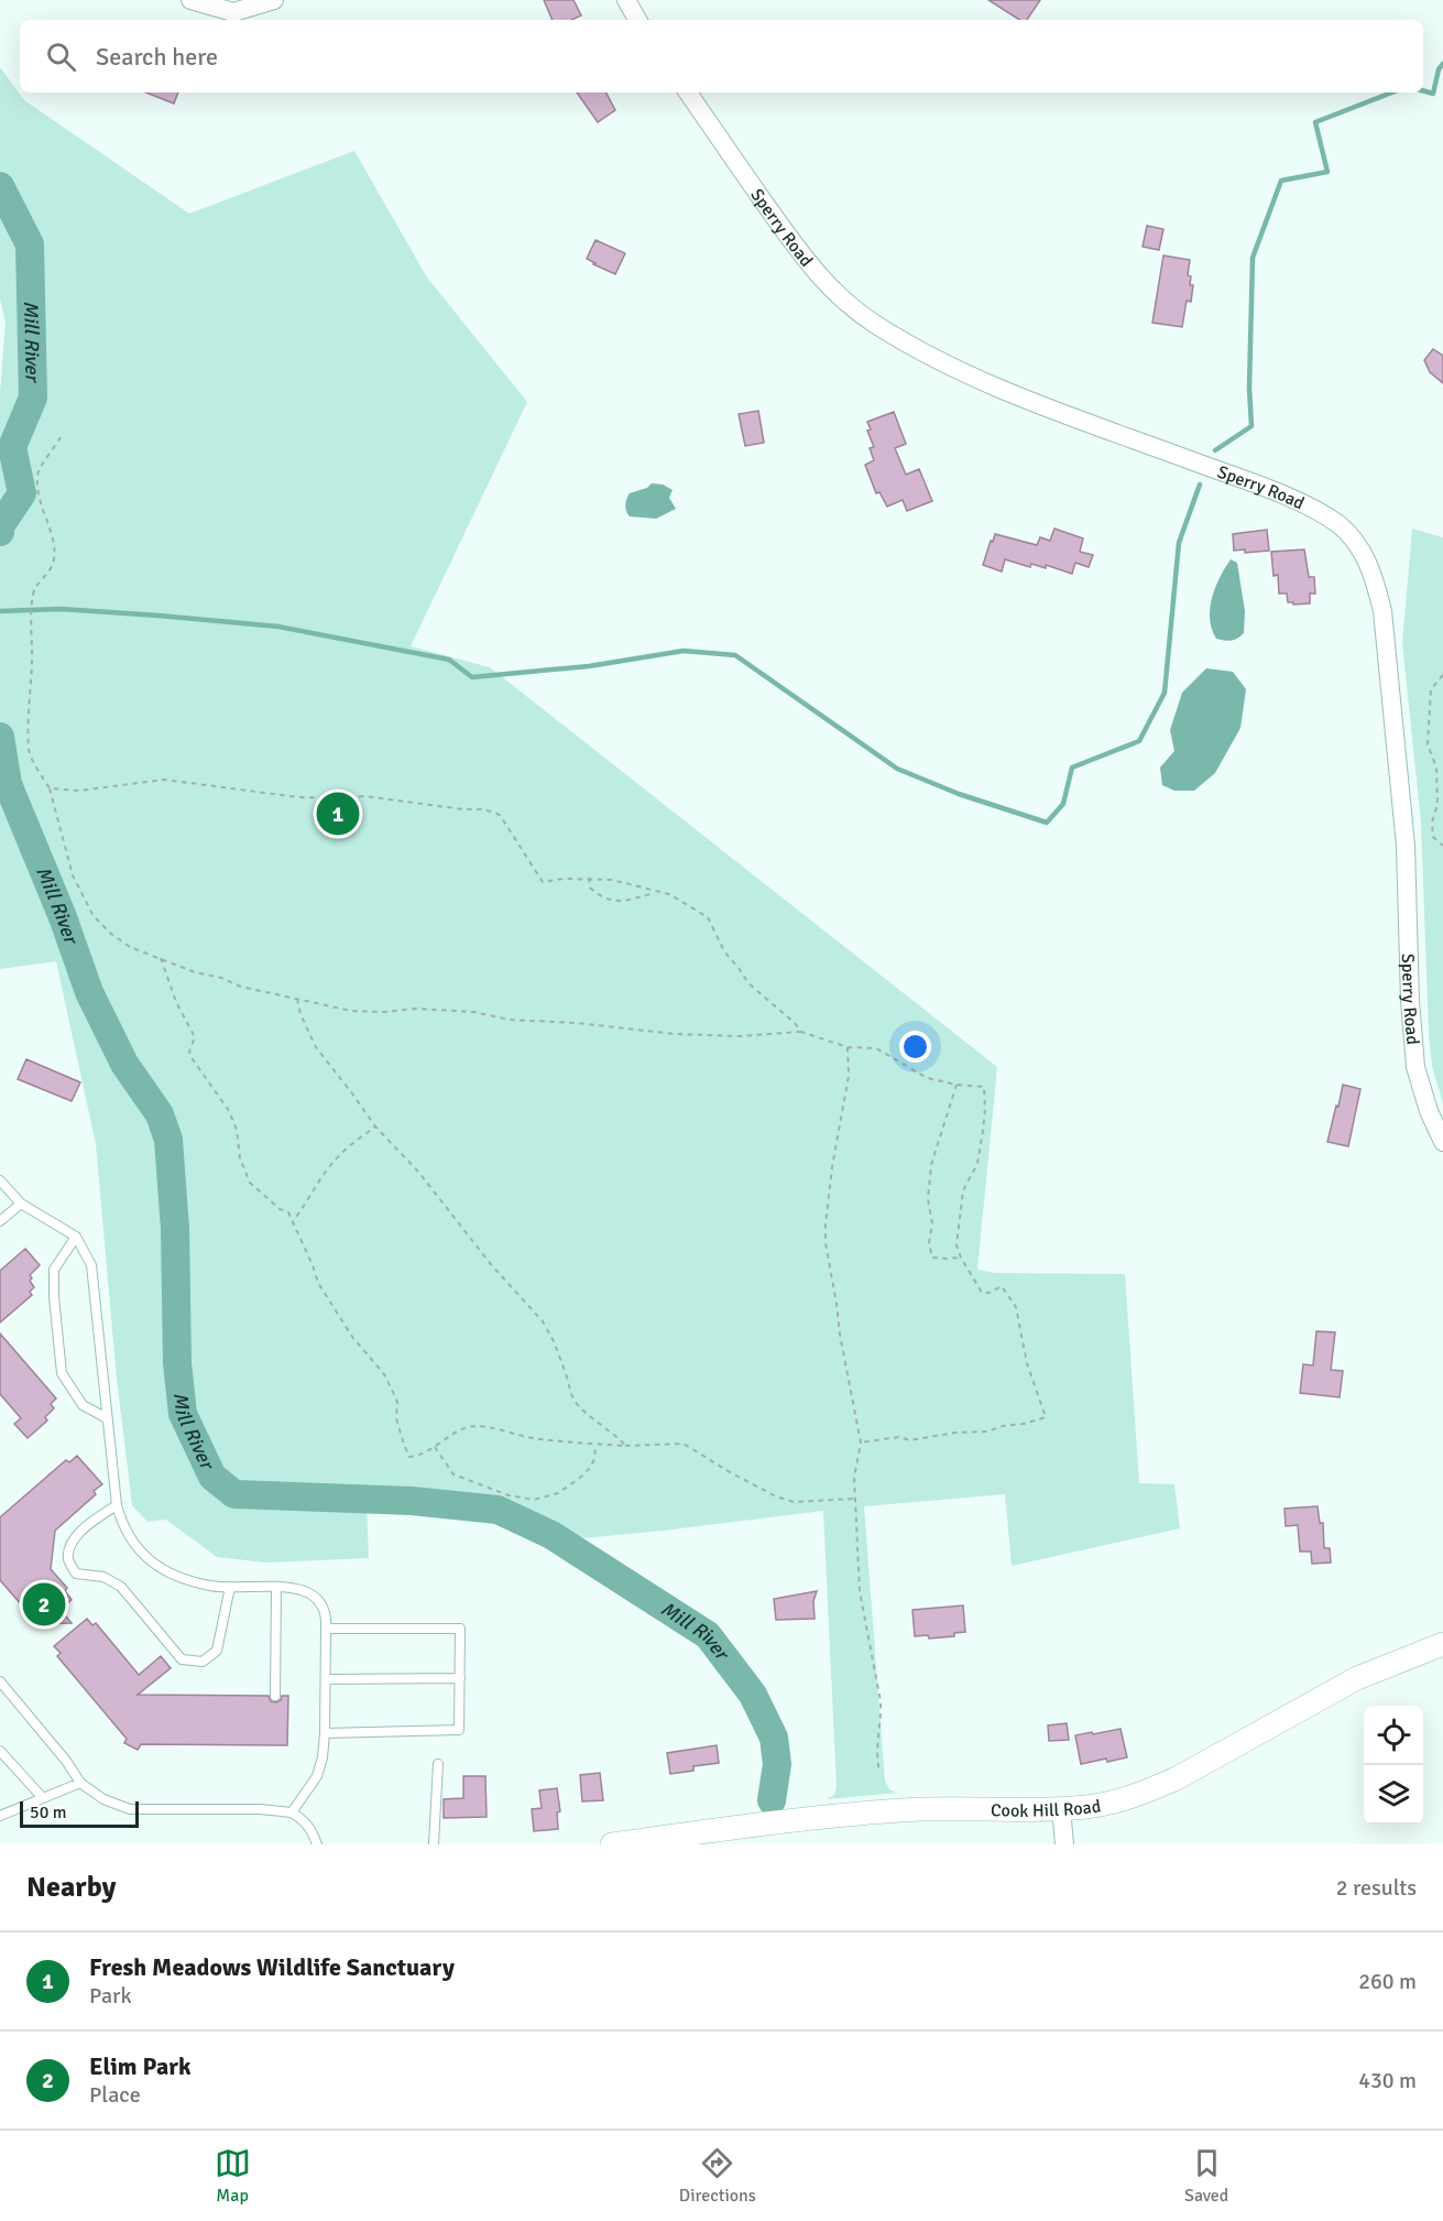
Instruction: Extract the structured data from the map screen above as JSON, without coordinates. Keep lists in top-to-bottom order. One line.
{"streets":{"street":["Sperry Road","Cook Hill Road"]},"water":["Mill River"],"scale_bar":"50 m","page":{"search":"Search here","pins":["1","2"],"scale":"50 m","heading":["Nearby","2 results"],"list":[{"mark":"1","name":"Fresh Meadows Wildlife Sanctuary","note":"Park","value":"260 m"},{"mark":"2","name":"Elim Park","note":"Place","value":"430 m"}],"nav":["Map","Directions","Saved"]}}
